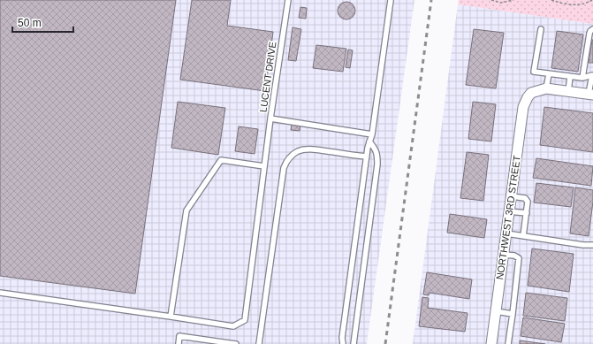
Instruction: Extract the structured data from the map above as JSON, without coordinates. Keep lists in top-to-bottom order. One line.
{"streets":{"street":["NORTHWEST 3RD STREET"],"lane":["LUCENT DRIVE"]},"scale_bar":"50 m"}
